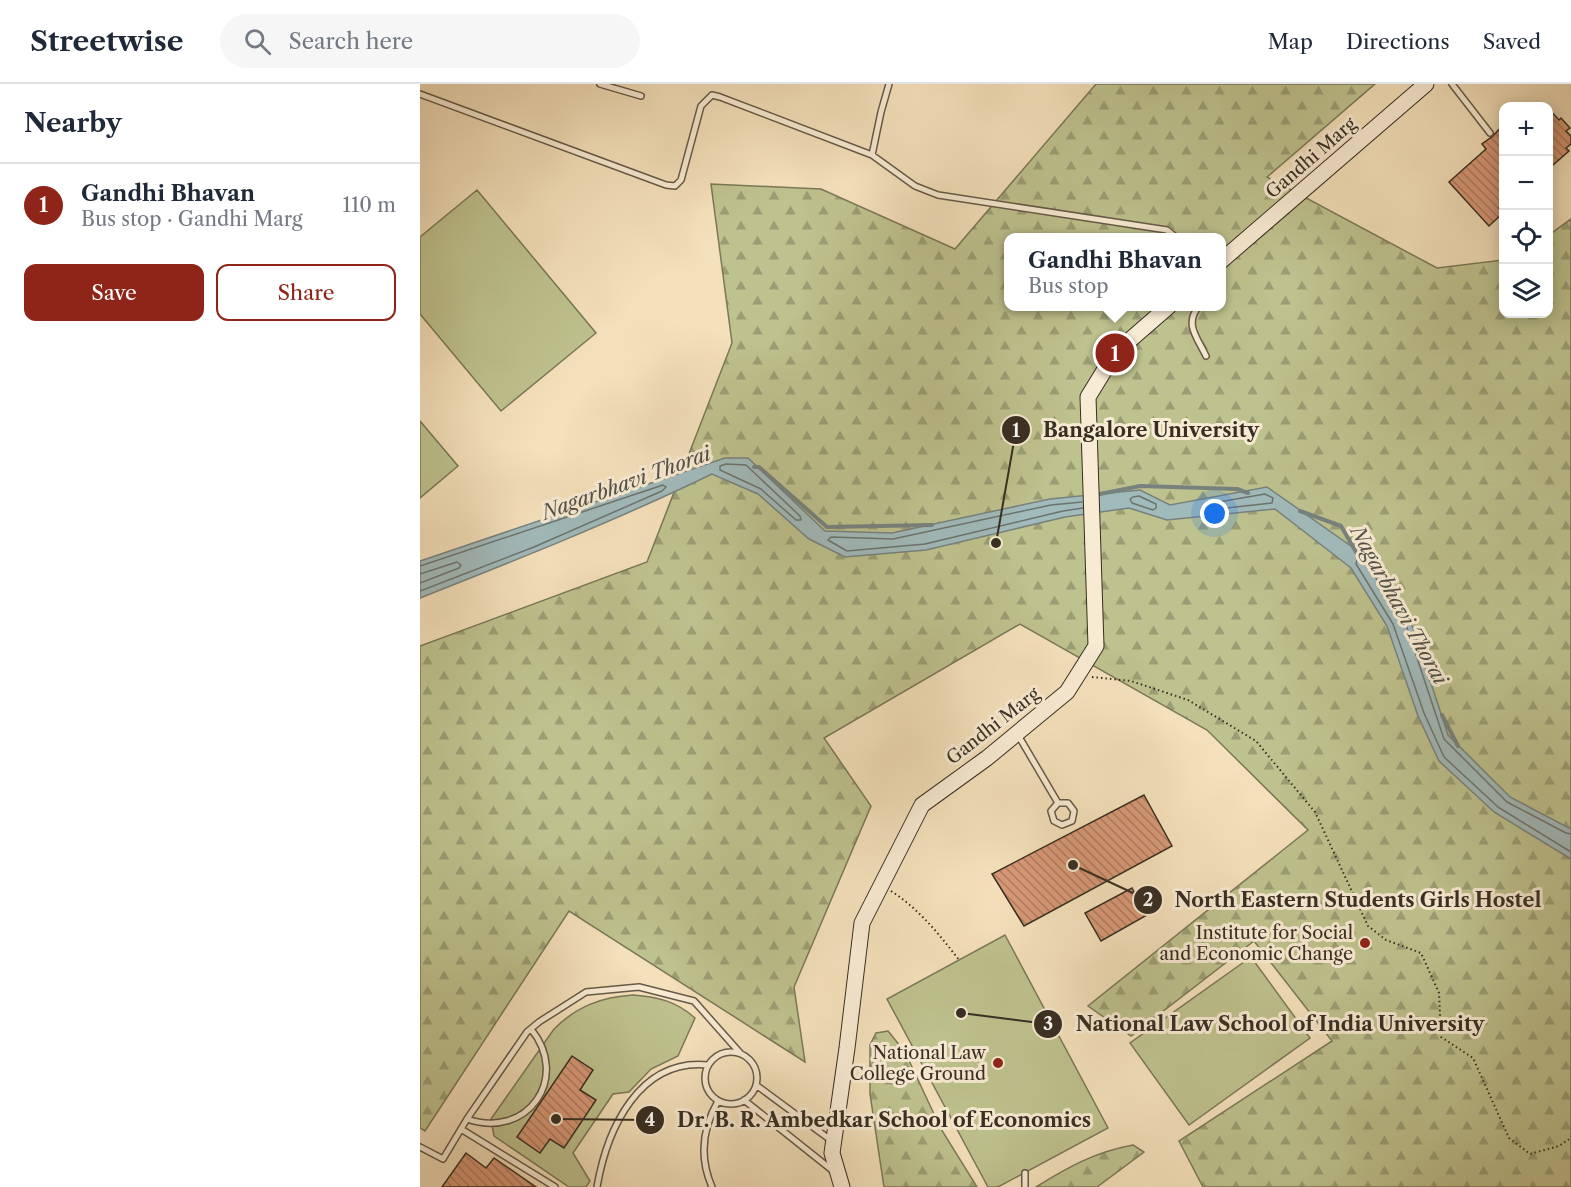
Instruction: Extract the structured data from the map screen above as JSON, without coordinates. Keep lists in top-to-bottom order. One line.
{"streets":{"main road":["Gandhi Marg"]},"water":["Nagarbhavi Thorai"],"places":["Bangalore University","North Eastern Students Girls Hostel","Institute for Social and Economic Change","National Law School of India University","National Law College Ground","Dr. B. R. Ambedkar School of Economics"],"page":{"header":"Streetwise","search":"Search here","nav":["Map","Directions","Saved"],"heading":"Nearby","map_buttons":["+","−"],"list":[{"mark":"1","name":"Gandhi Bhavan","note":"Bus stop · Gandhi Marg","value":"110 m"}],"popup":["Gandhi Bhavan","Bus stop"],"buttons":["Save","Share"],"pins":"1"}}
